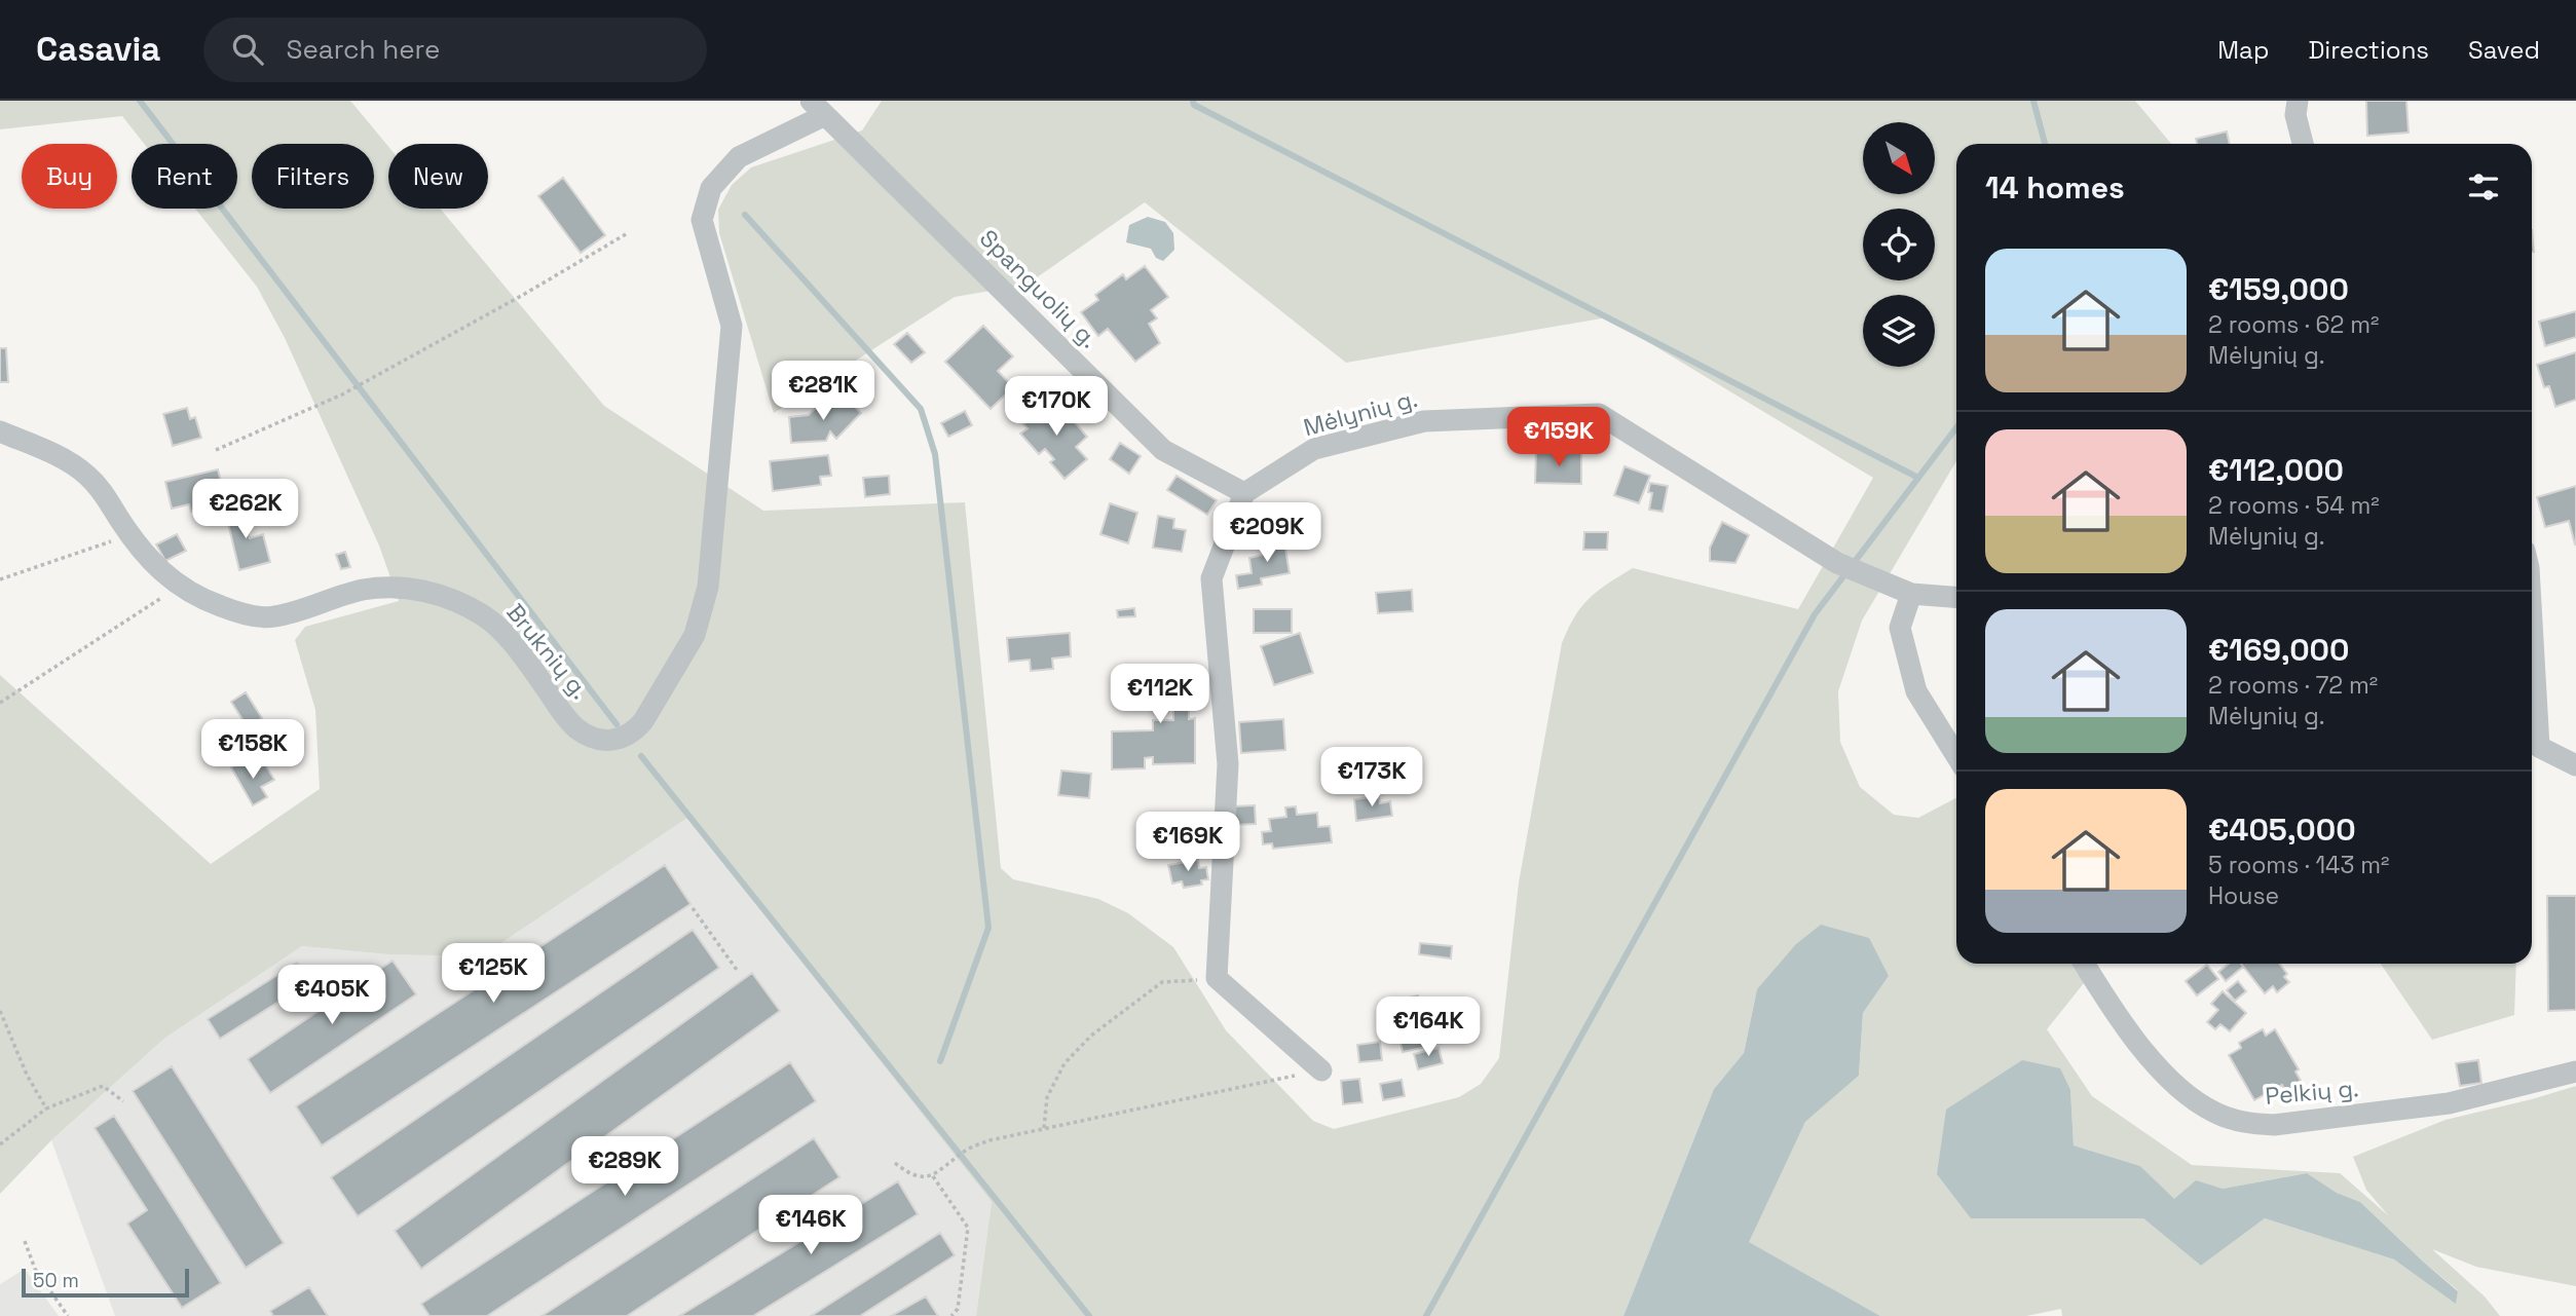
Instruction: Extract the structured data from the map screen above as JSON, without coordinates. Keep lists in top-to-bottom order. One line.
{"streets":{"street":["Spanguolių g.","Mėlynių g.","Bruknių g.","Pelkių g."]},"crossings":[["Spanguolių g.","Mėlynių g."],["Spanguolių g.","Bruknių g."]],"scale_bar":"50 m","north":"bottom right","page":{"header":"Casavia","search":"Search here","nav":["Map","Directions","Saved"],"chip":["Buy","Rent","Filters","New"],"heading":"14 homes","list":[{"name":"€159,000","note":"2 rooms · 62 m² · Mėlynių g."},{"name":"€112,000","note":"2 rooms · 54 m² · Mėlynių g."},{"name":"€169,000","note":"2 rooms · 72 m² · Mėlynių g."},{"name":"€405,000","note":"5 rooms · 143 m² · House"}],"price":["€281K","€170K","€159K","€262K","€209K","€112K","€158K","€173K","€169K","€125K","€405K","€164K","€289K","€146K"],"scale":"50 m"}}
